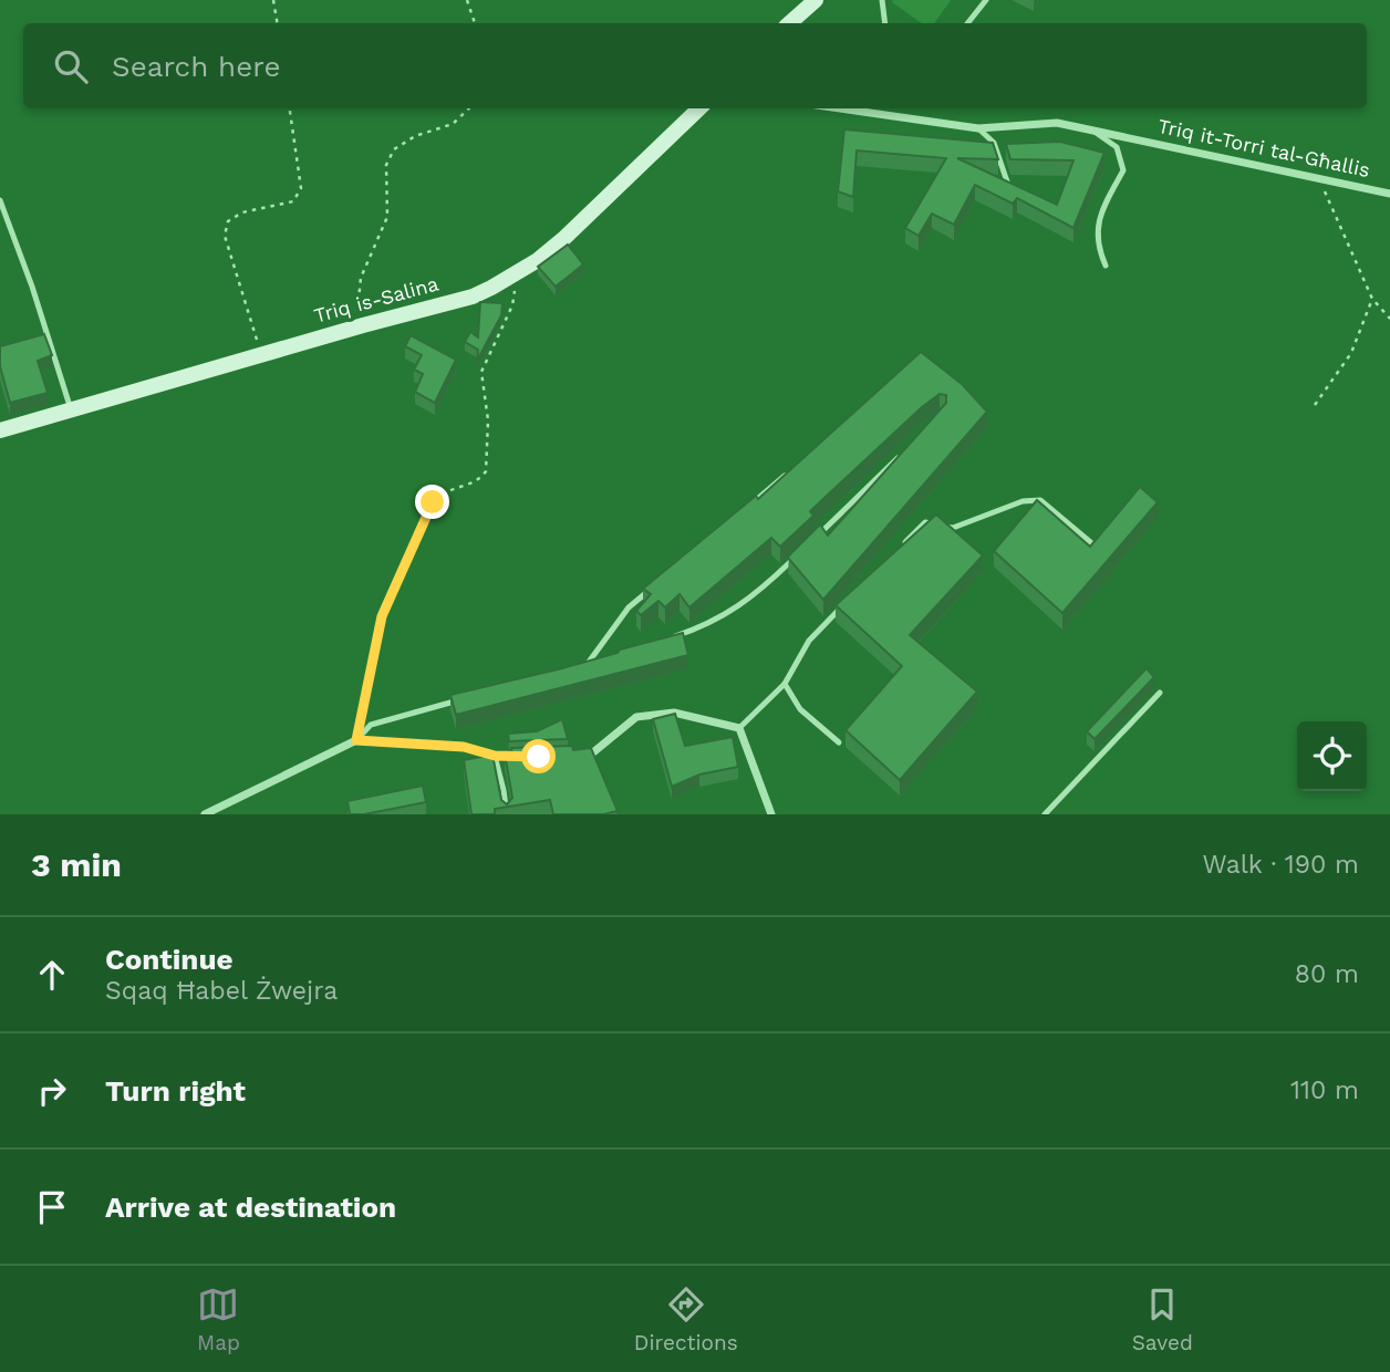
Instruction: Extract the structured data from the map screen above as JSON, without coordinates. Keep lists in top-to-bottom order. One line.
{"streets":{"main road":["Triq is-Salina"],"street":["Triq it-Torri tal-Għallis"]},"page":{"search":"Search here","heading":["3 min","Walk · 190 m"],"list":[["Continue","Sqaq Ħabel Żwejra","80 m"],["Turn right","110 m"],"Arrive at destination"],"nav":["Map","Directions","Saved"]}}
